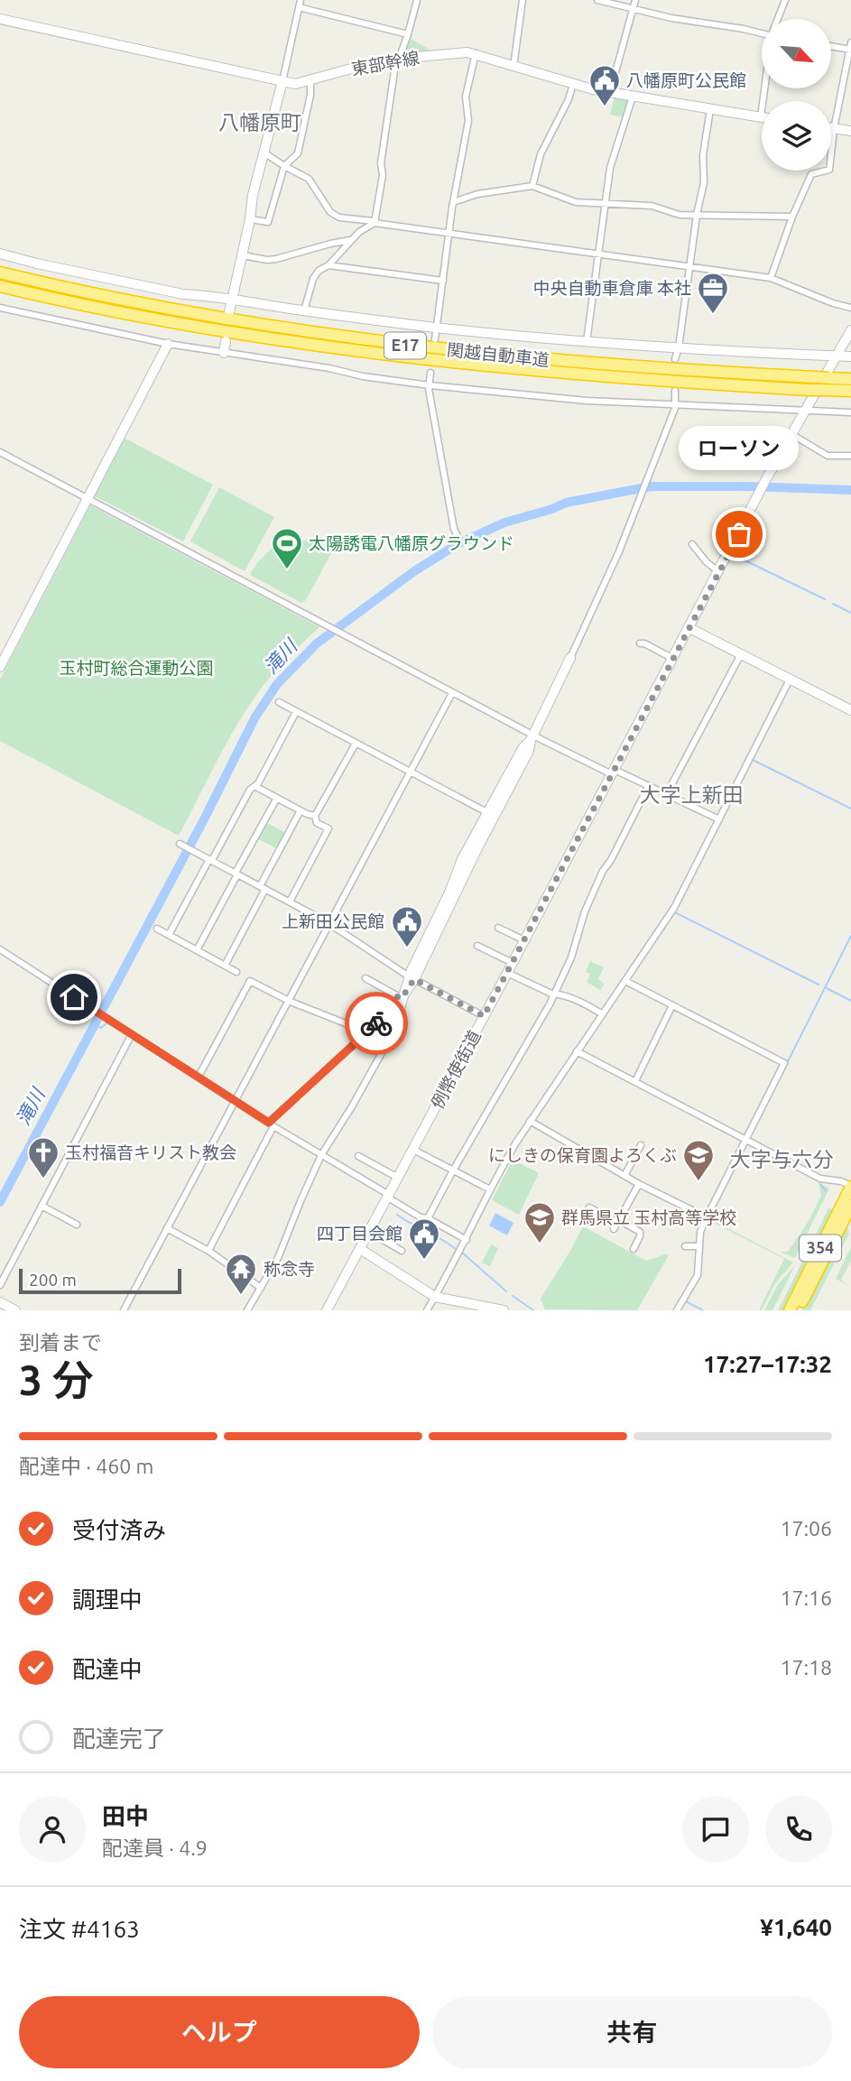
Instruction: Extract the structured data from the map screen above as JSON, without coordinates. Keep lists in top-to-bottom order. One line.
{"streets":{"highway":["E17","関越自動車道","354"],"street":["東部幹線","例幣使街道"]},"districts":["八幡原町","大字上新田","大字与六分"],"water":["滝川"],"parks":["玉村町総合運動公園"],"places":{"public building":["八幡原町公民館","上新田公民館","四丁目会館"],"office":["中央自動車倉庫 本社"],"other":["ローソン"],"sports":["太陽誘電八幡原グラウンド"],"church":["玉村福音キリスト教会"],"school or university":["にしきの保育園よろくぶ","群馬県立 玉村高等学校"],"temple":["称念寺"]},"scale_bar":"200 m","north":"bottom right","page":{"bubble":"ローソン","scale":"200 m","heading":["3 分","到着まで","17:27–17:32"],"panel":["田中","配達員 · 4.9","注文 #4163","¥1,640"],"bar":"配達中 · 460 m","list":[["受付済み","17:06"],["調理中","17:16"],["配達中","17:18"],"配達完了"],"buttons":["ヘルプ","共有"]}}
